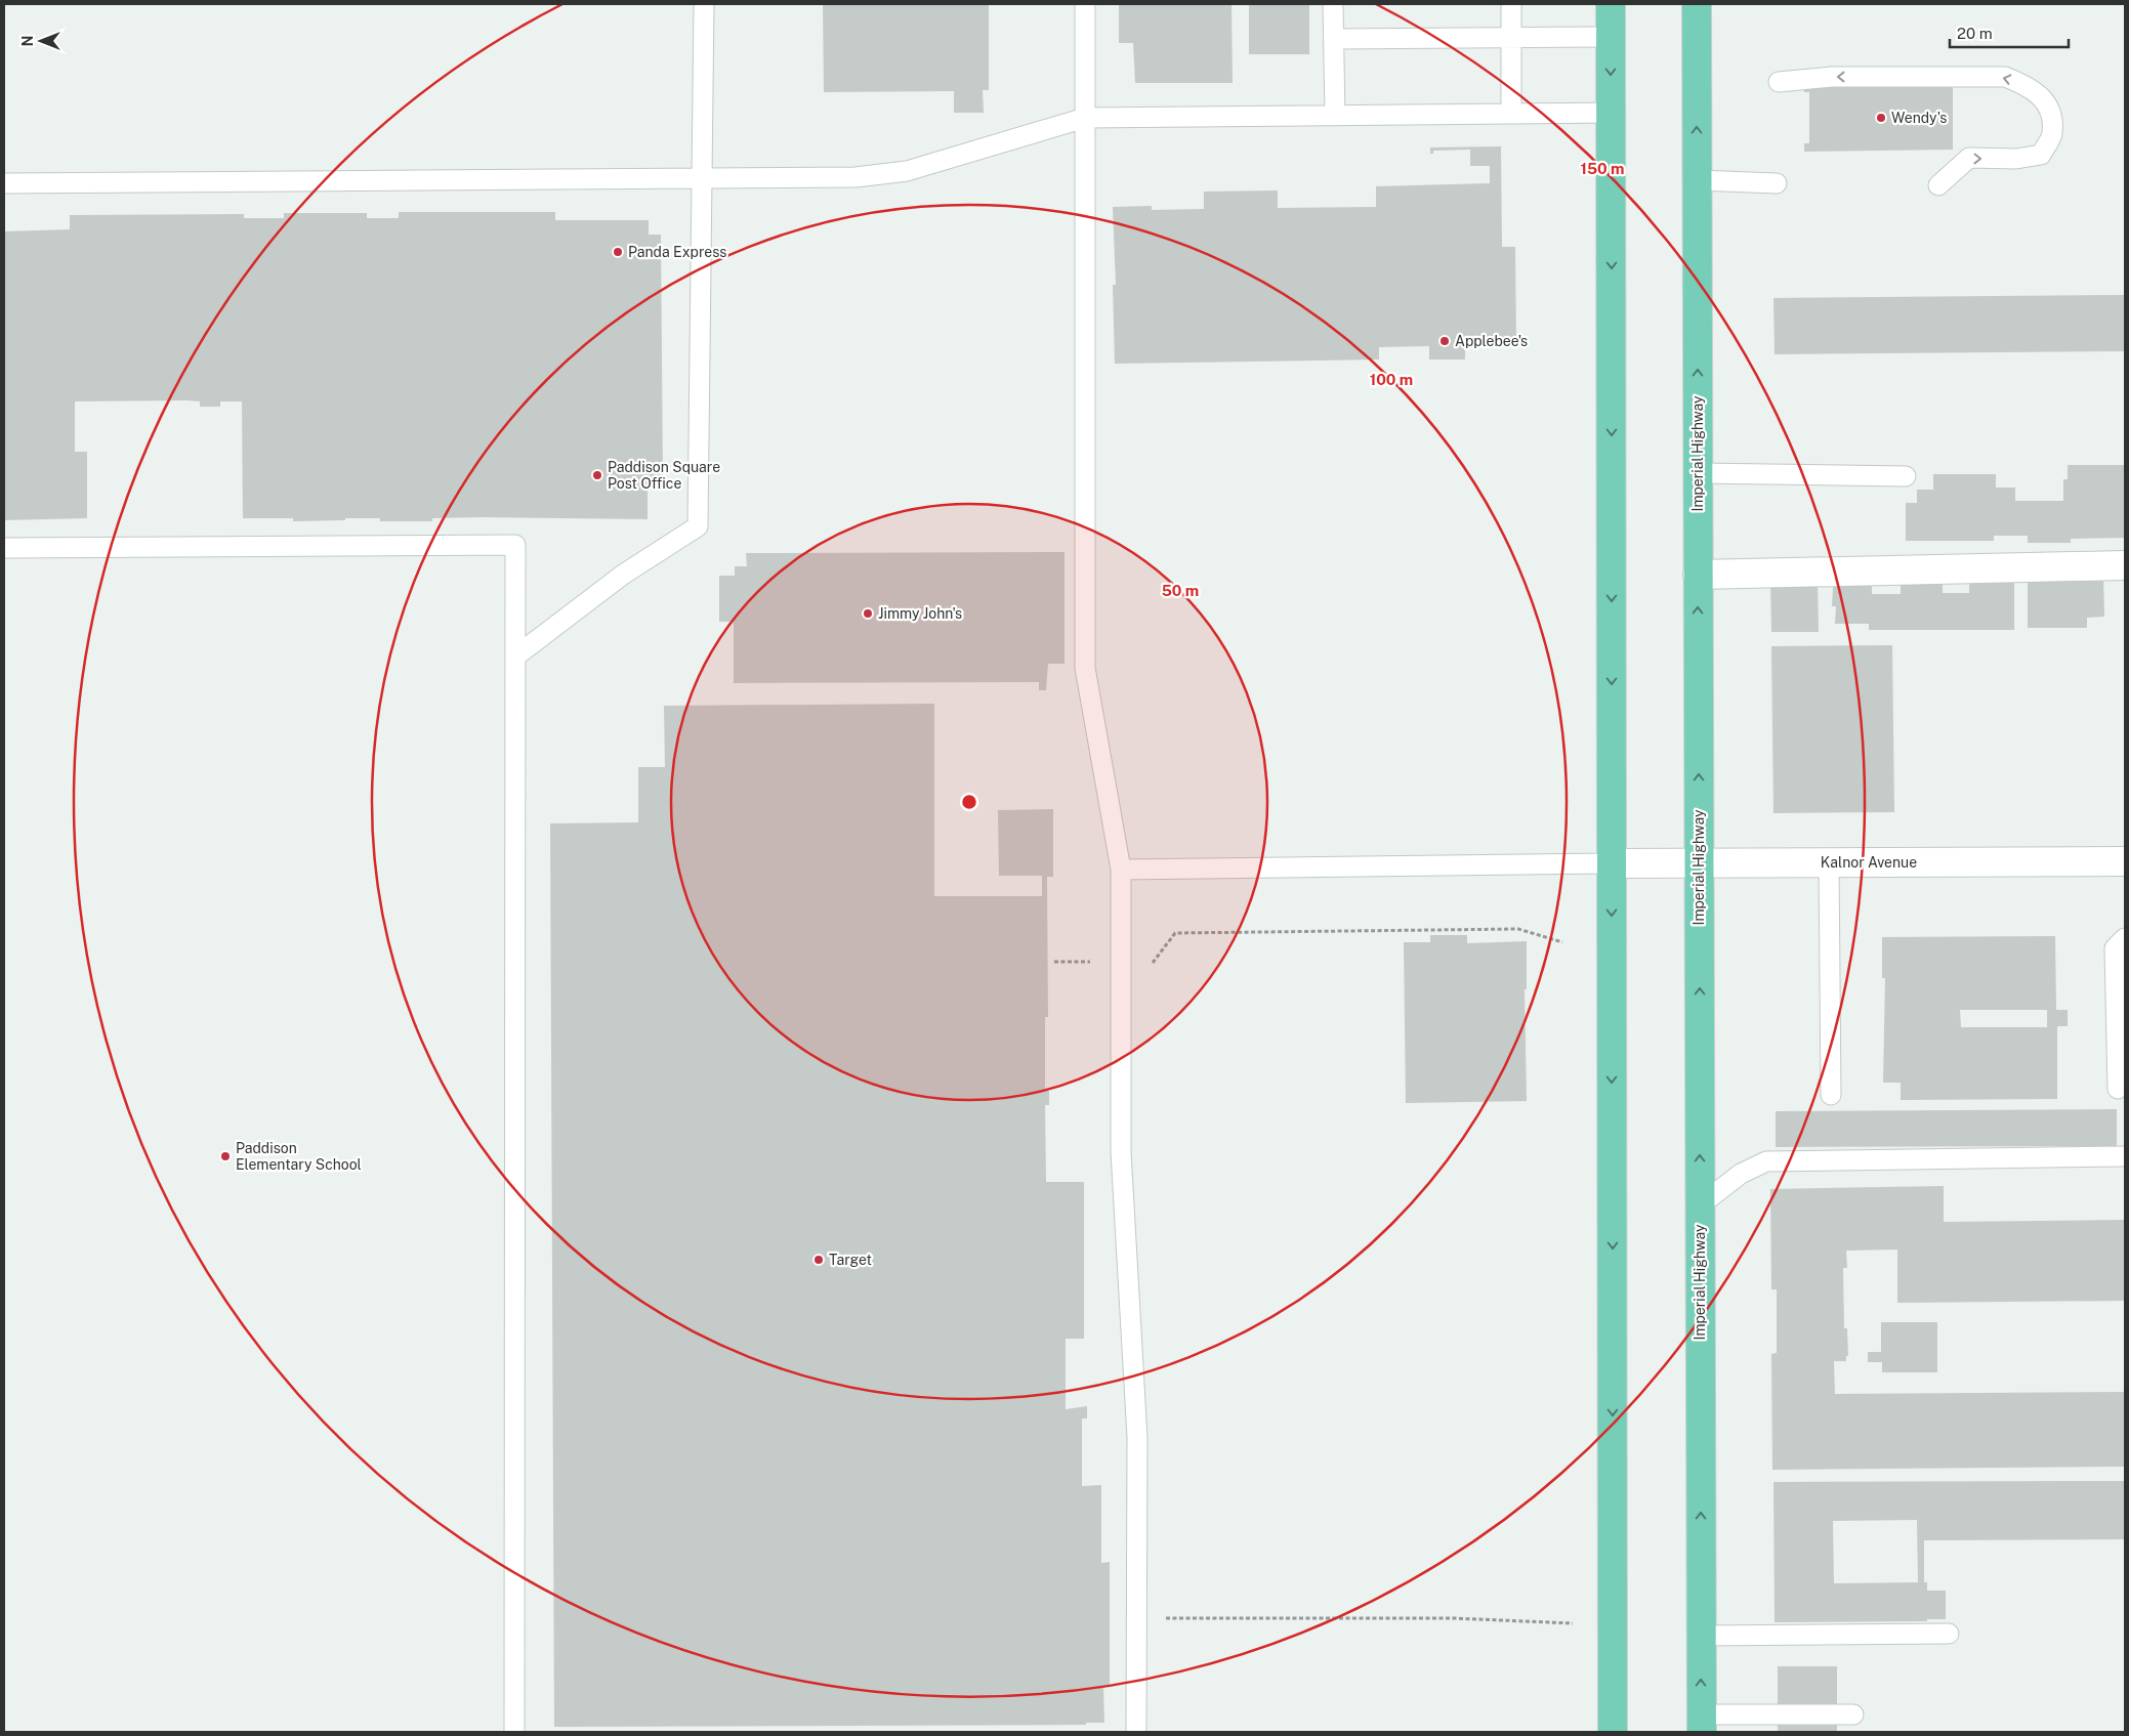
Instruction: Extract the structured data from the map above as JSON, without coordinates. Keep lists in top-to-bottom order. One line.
{"streets":{"main road":["Imperial Highway"],"street":["Kalnor Avenue"]},"crossings":[["Imperial Highway","Kalnor Avenue"]],"places":["Wendy's","Panda Express","Applebee's","Paddison Square Post Office","Jimmy John's","Paddison Elementary School","Target"],"scale_bar":"20 m","north":"left","rings":["150 m","100 m","50 m"]}
